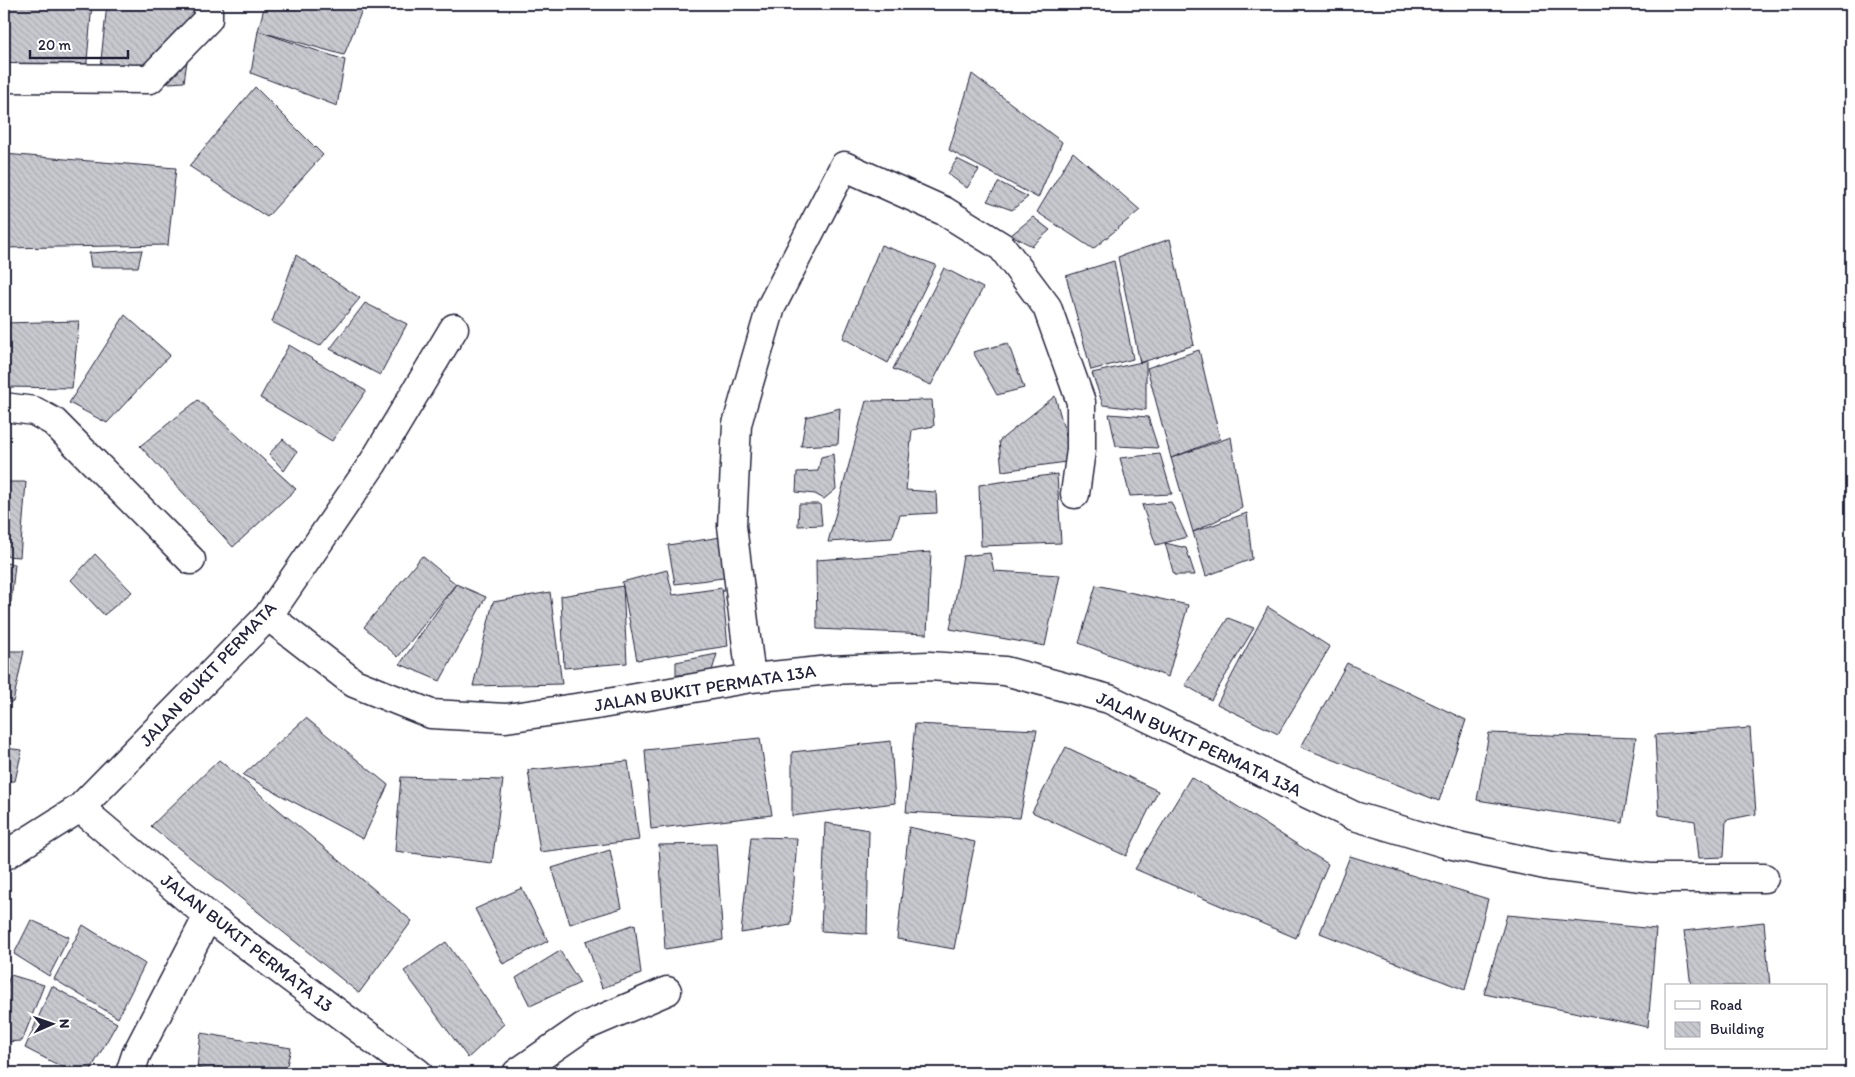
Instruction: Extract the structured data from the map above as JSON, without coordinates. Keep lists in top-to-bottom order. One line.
{"streets":{"street":["JALAN BUKIT PERMATA","JALAN BUKIT PERMATA 13A","JALAN BUKIT PERMATA 13"]},"crossings":[["JALAN BUKIT PERMATA","JALAN BUKIT PERMATA 13A"],["JALAN BUKIT PERMATA","JALAN BUKIT PERMATA 13"]],"legend":["Road","Building"],"scale_bar":"20 m","north":"right"}
